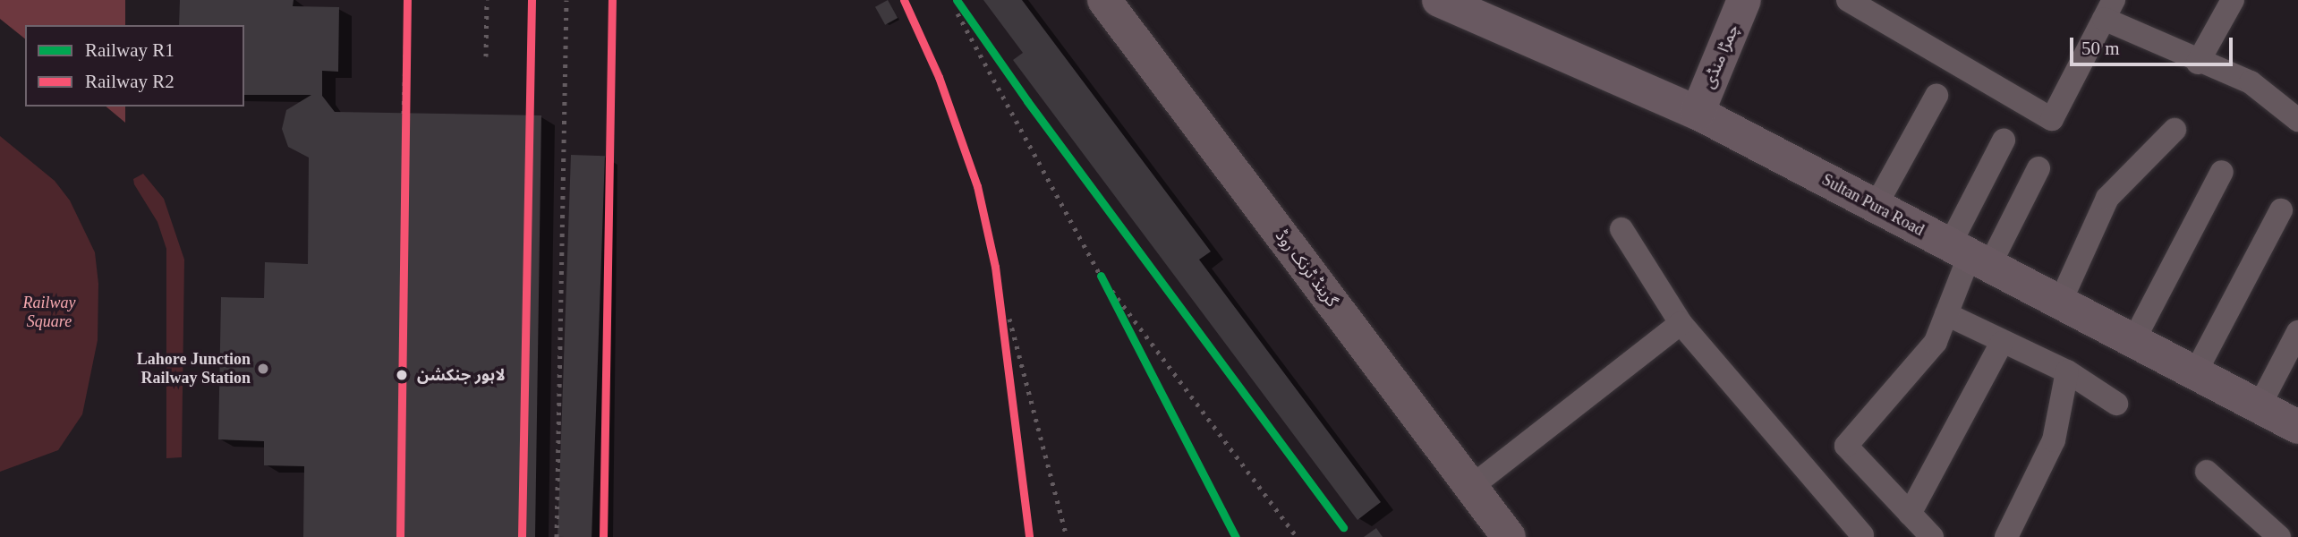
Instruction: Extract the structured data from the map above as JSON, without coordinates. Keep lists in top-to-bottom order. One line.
{"streets":{"main road":["چمڑا منڈی","Sultan Pura Road","گرینڈ ٹرنک روڈ"]},"crossings":[["چمڑا منڈی","Sultan Pura Road"]],"parks":["Railway Square"],"places":["Lahore Junction Railway Station","لاہور جنکشن"],"lines":["rail line R1","rail line R2"],"legend":["Railway R1","Railway R2"],"scale_bar":"50 m"}
